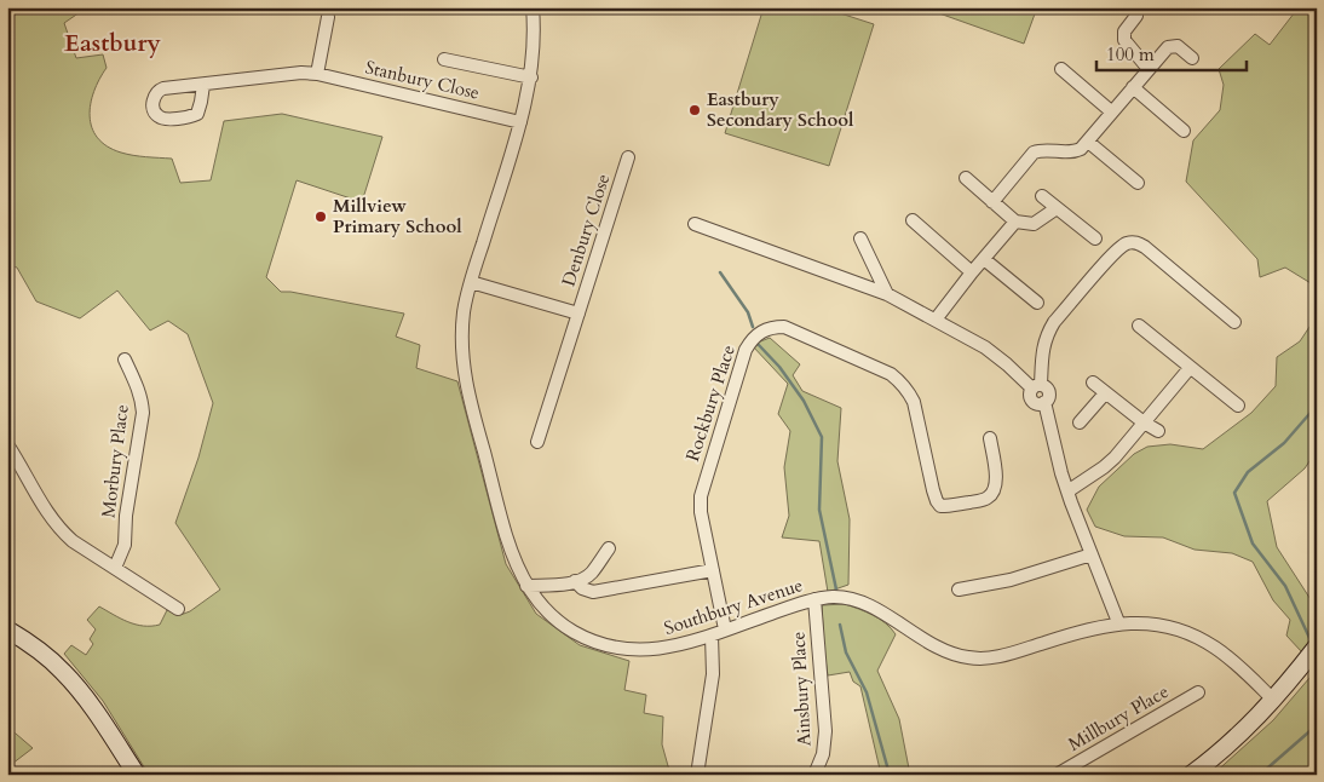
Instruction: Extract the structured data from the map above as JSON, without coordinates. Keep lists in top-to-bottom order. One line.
{"streets":{"street":["Stanbury Close","Denbury Close","Rockbury Place","Morbury Place","Southbury Avenue","Ainsbury Place","Millbury Place"]},"crossings":[["Stanbury Close","Southbury Avenue"],["Denbury Close","Southbury Avenue"],["Rockbury Place","Southbury Avenue"],["Southbury Avenue","Ainsbury Place"]],"districts":["Eastbury"],"places":["Eastbury Secondary School","Millview Primary School"],"scale_bar":"100 m"}
